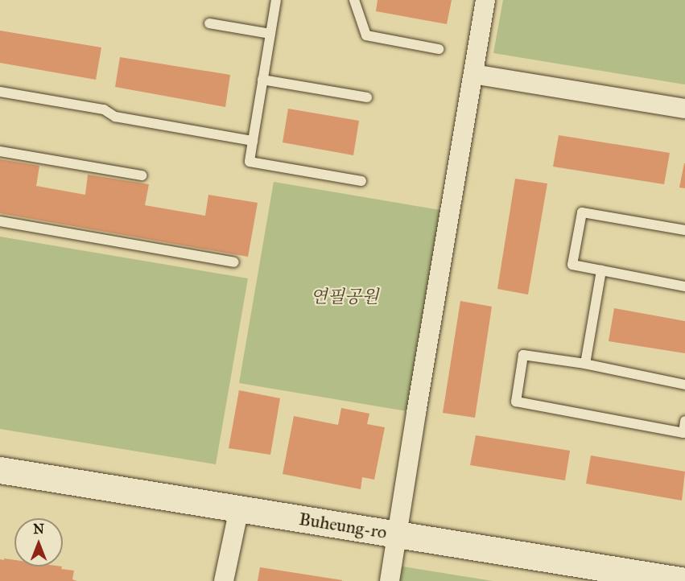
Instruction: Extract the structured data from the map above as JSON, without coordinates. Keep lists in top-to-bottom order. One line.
{"streets":{"street":["Buheung-ro"]},"parks":["연필공원"],"north":"top"}
